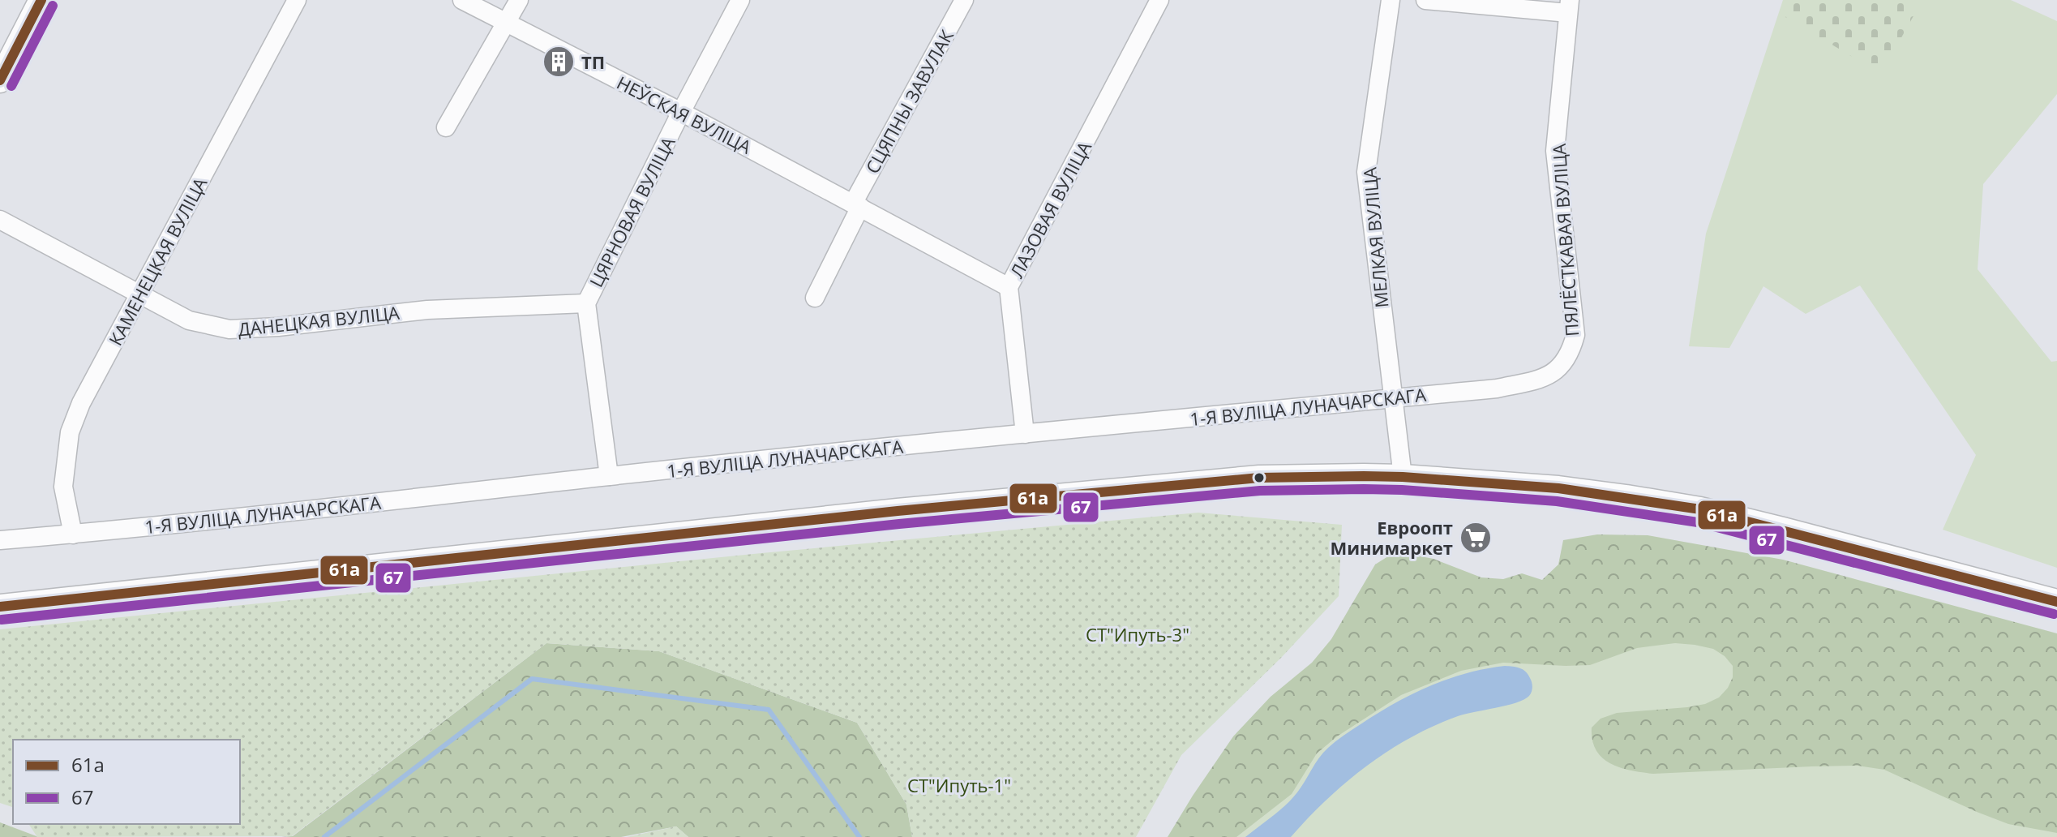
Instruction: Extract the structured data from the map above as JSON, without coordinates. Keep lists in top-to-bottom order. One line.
{"streets":{"street":["СЦЯПНЫ ЗАВУЛАК","НЕЎСКАЯ ВУЛІЦА","ЛАЗОВАЯ ВУЛІЦА","ЦЯРНОВАЯ ВУЛІЦА","МЕЛКАЯ ВУЛІЦА","ПЯЛЁСТКАВАЯ ВУЛІЦА","КАМЕНЕЦКАЯ ВУЛІЦА","ДАНЕЦКАЯ ВУЛІЦА","1-Я ВУЛІЦА ЛУНАЧАРСКАГА"]},"crossings":[["СЦЯПНЫ ЗАВУЛАК","НЕЎСКАЯ ВУЛІЦА"],["НЕЎСКАЯ ВУЛІЦА","ЛАЗОВАЯ ВУЛІЦА"],["НЕЎСКАЯ ВУЛІЦА","ЦЯРНОВАЯ ВУЛІЦА"],["ЛАЗОВАЯ ВУЛІЦА","1-Я ВУЛІЦА ЛУНАЧАРСКАГА"],["ЦЯРНОВАЯ ВУЛІЦА","ДАНЕЦКАЯ ВУЛІЦА"],["ЦЯРНОВАЯ ВУЛІЦА","1-Я ВУЛІЦА ЛУНАЧАРСКАГА"],["МЕЛКАЯ ВУЛІЦА","1-Я ВУЛІЦА ЛУНАЧАРСКАГА"],["ПЯЛЁСТКАВАЯ ВУЛІЦА","1-Я ВУЛІЦА ЛУНАЧАРСКАГА"],["КАМЕНЕЦКАЯ ВУЛІЦА","ДАНЕЦКАЯ ВУЛІЦА"],["КАМЕНЕЦКАЯ ВУЛІЦА","1-Я ВУЛІЦА ЛУНАЧАРСКАГА"]],"parks":["СТ\"Ипуть-3\"","СТ\"Ипуть-1\""],"places":{"building":["ТП"],"supermarket":["Евроопт Минимаркет"]},"lines":["transit line 61а","transit line 67"],"legend":["61а","67"]}
